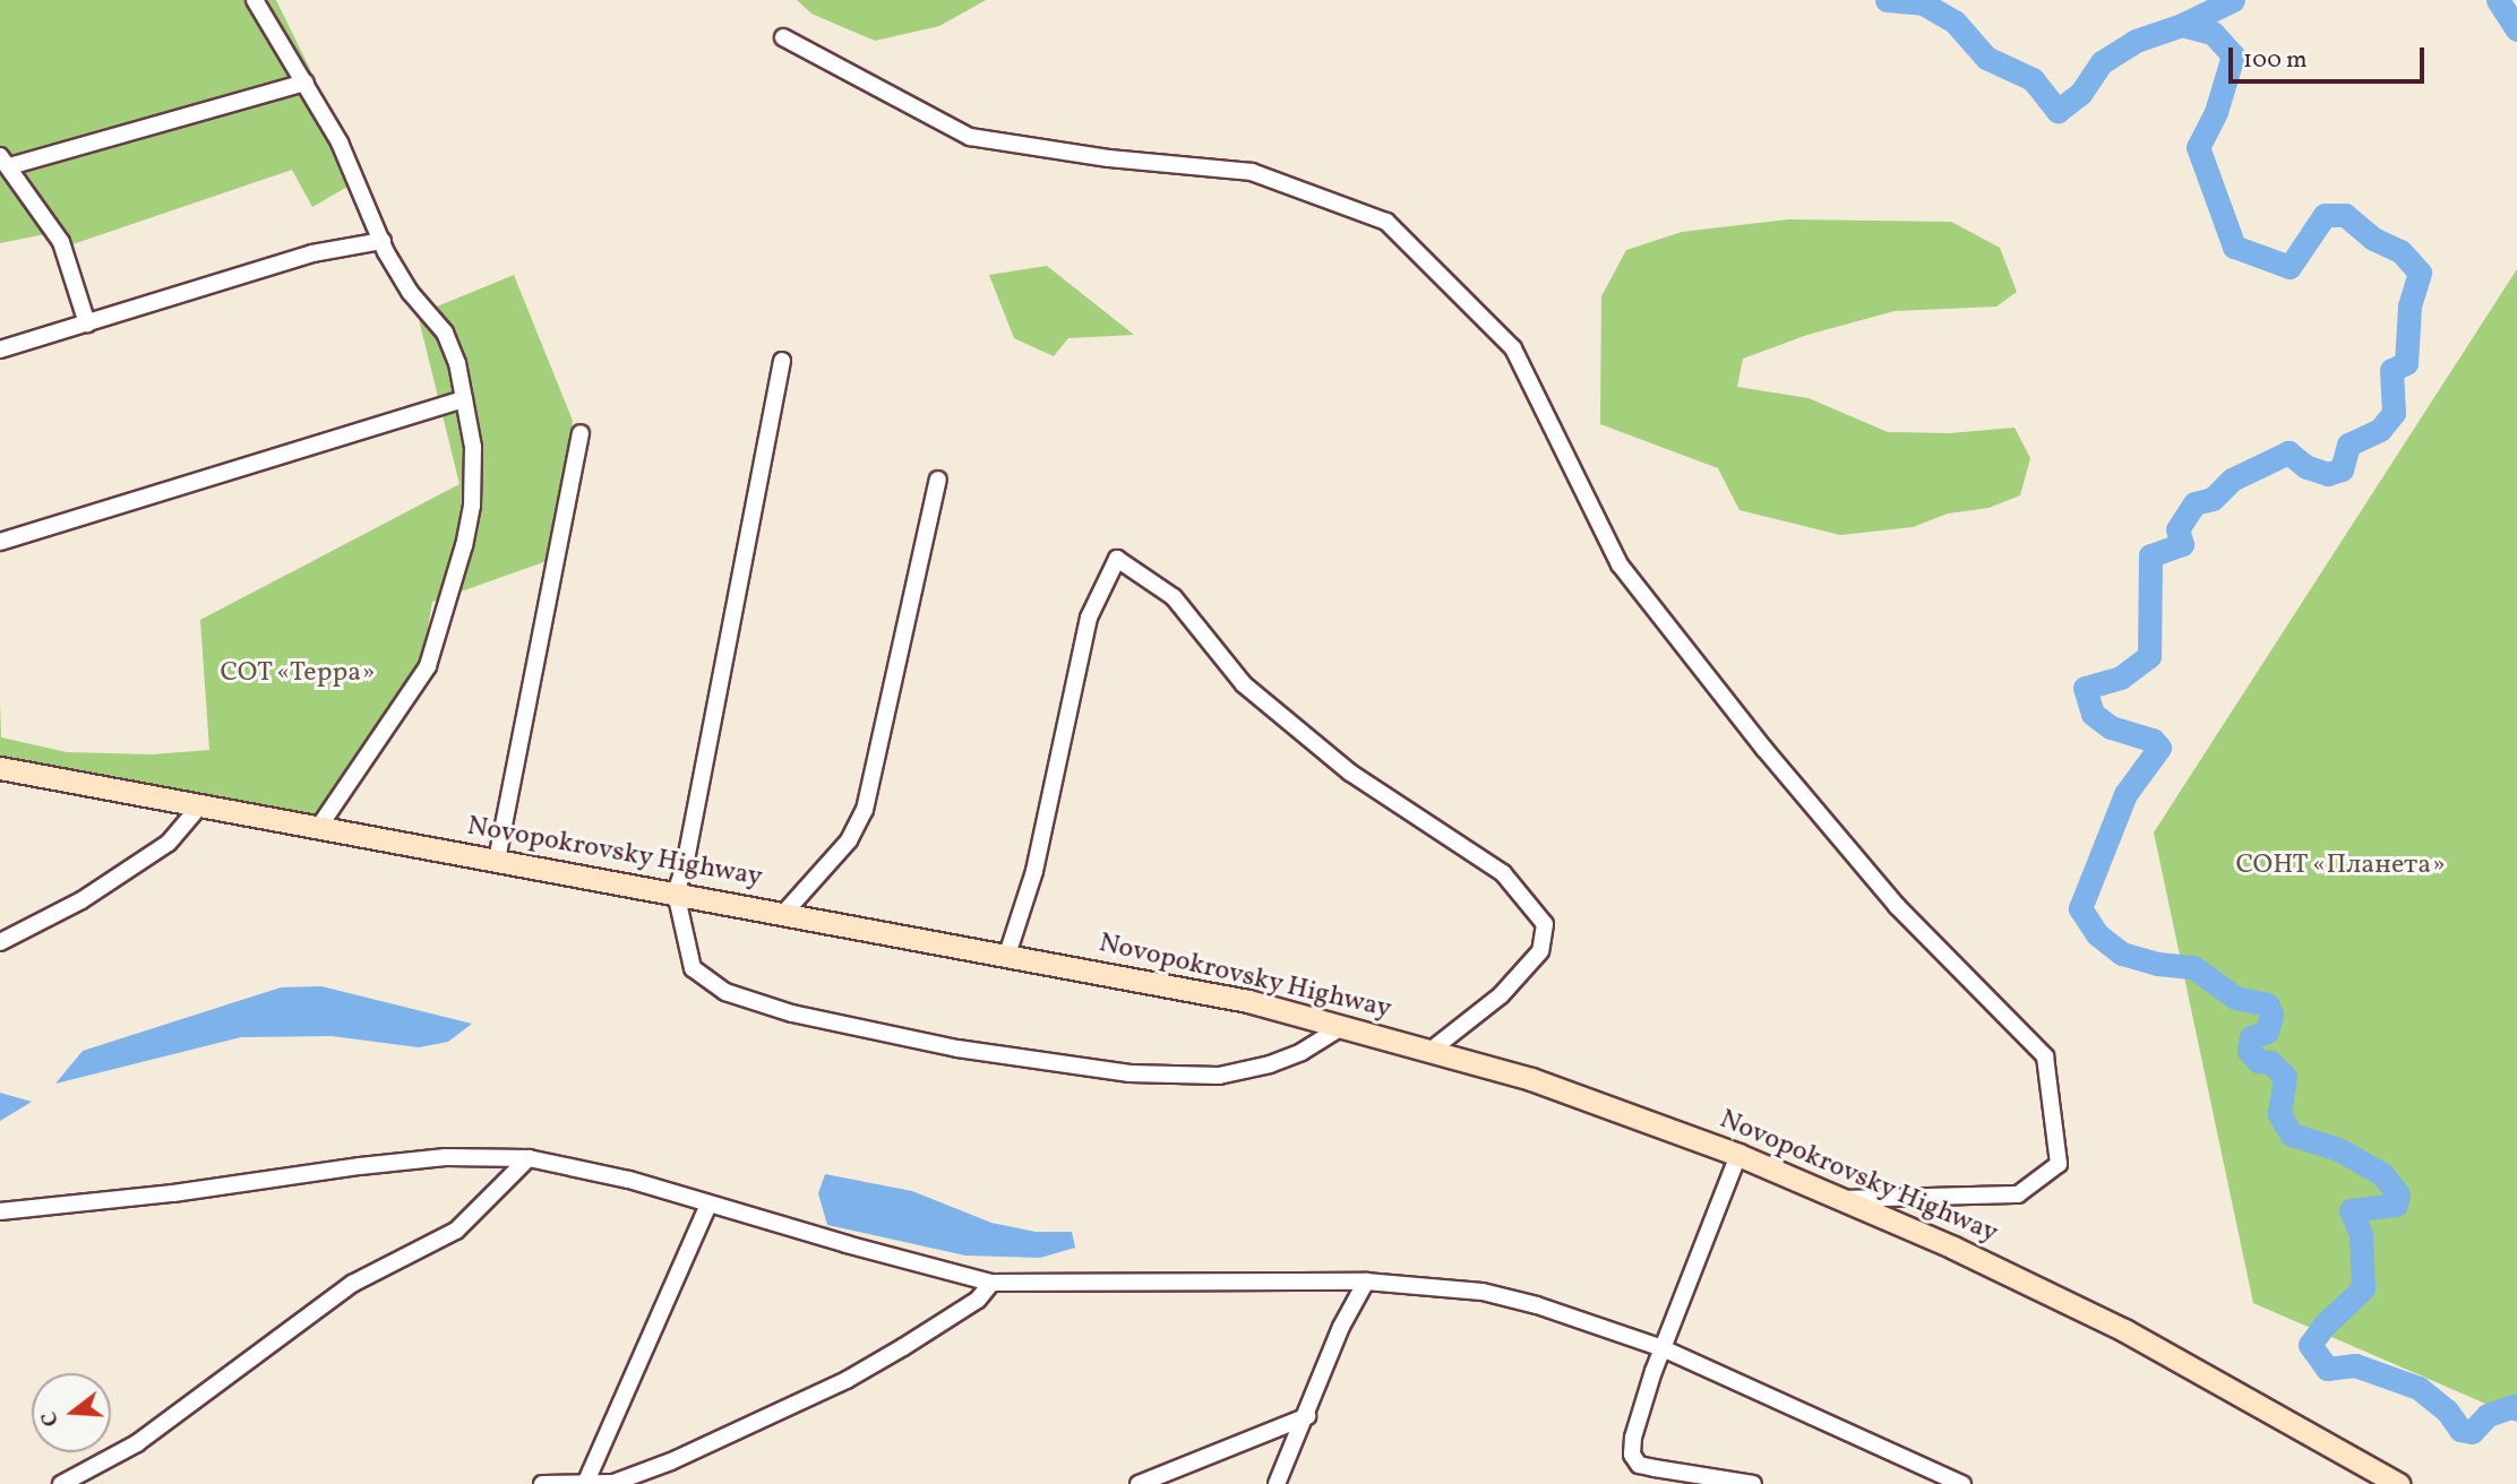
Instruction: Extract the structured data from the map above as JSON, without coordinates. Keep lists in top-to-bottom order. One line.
{"streets":{"main road":["Novopokrovsky Highway"]},"parks":["СОТ «Терра»","СОНТ «Планета»"],"scale_bar":"100 m","north":"left"}
